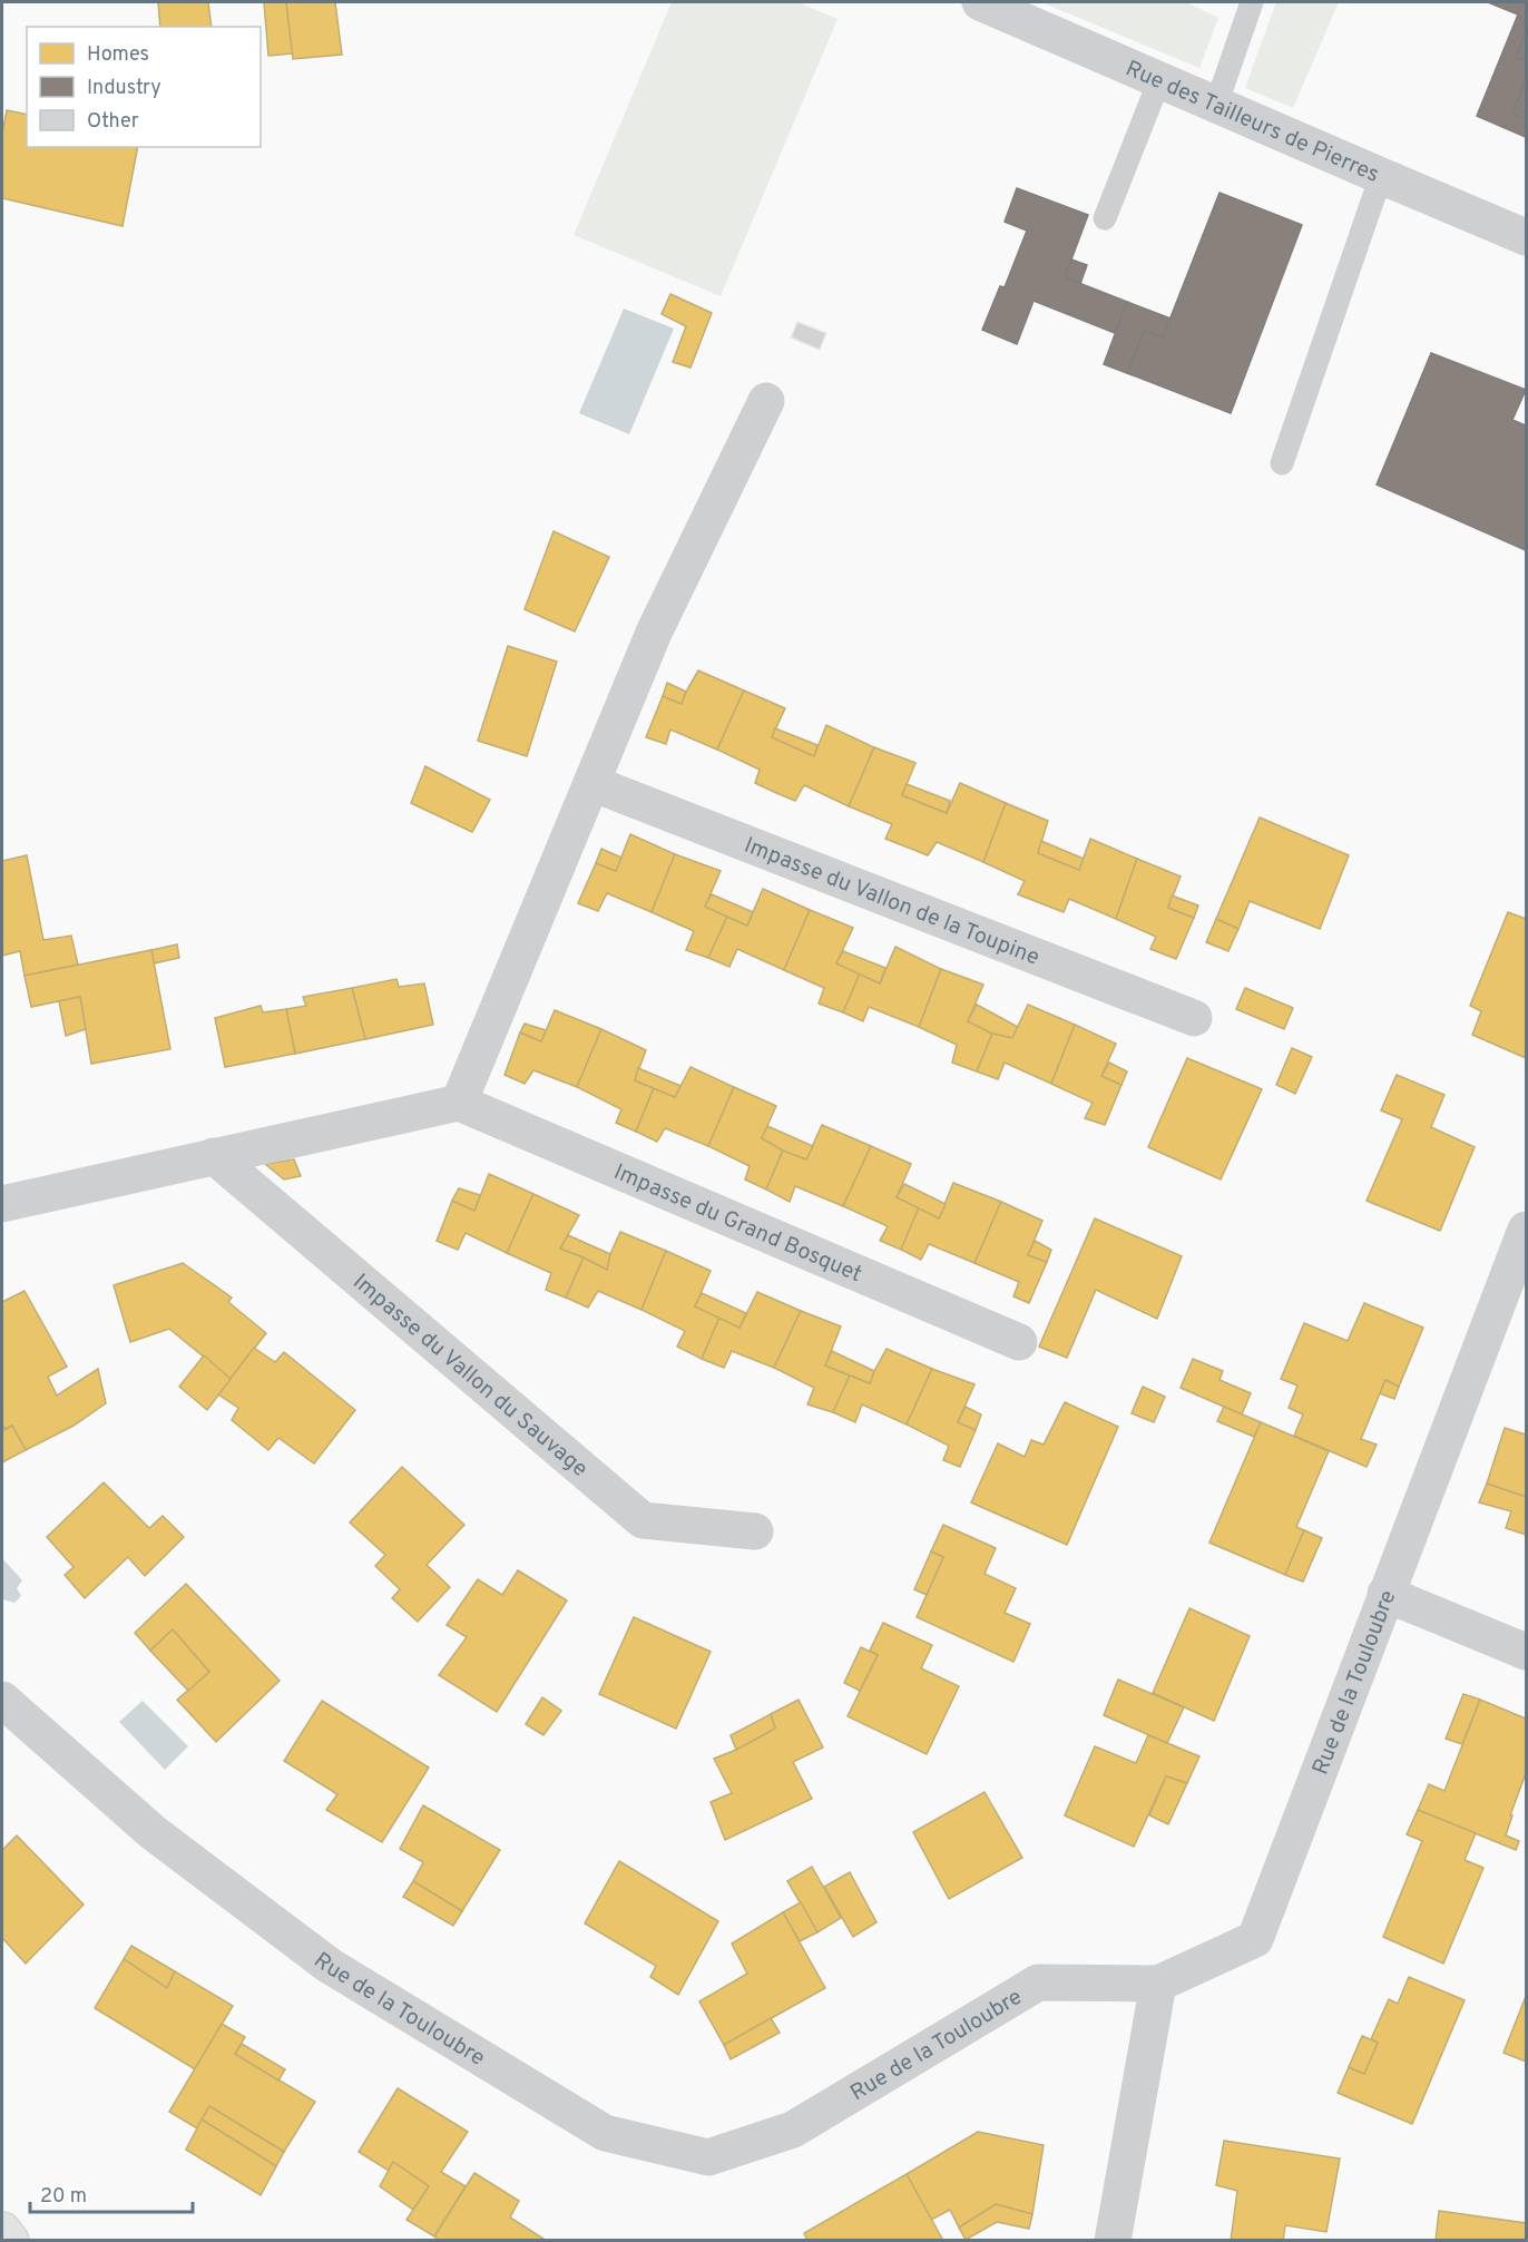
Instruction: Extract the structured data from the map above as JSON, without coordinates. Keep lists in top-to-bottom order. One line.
{"streets":{"street":["Rue des Tailleurs de Pierres","Impasse du Vallon de la Toupine","Impasse du Grand Bosquet","Impasse du Vallon du Sauvage","Rue de la Touloubre"]},"legend":["Homes","Industry","Other"],"scale_bar":"20 m"}
